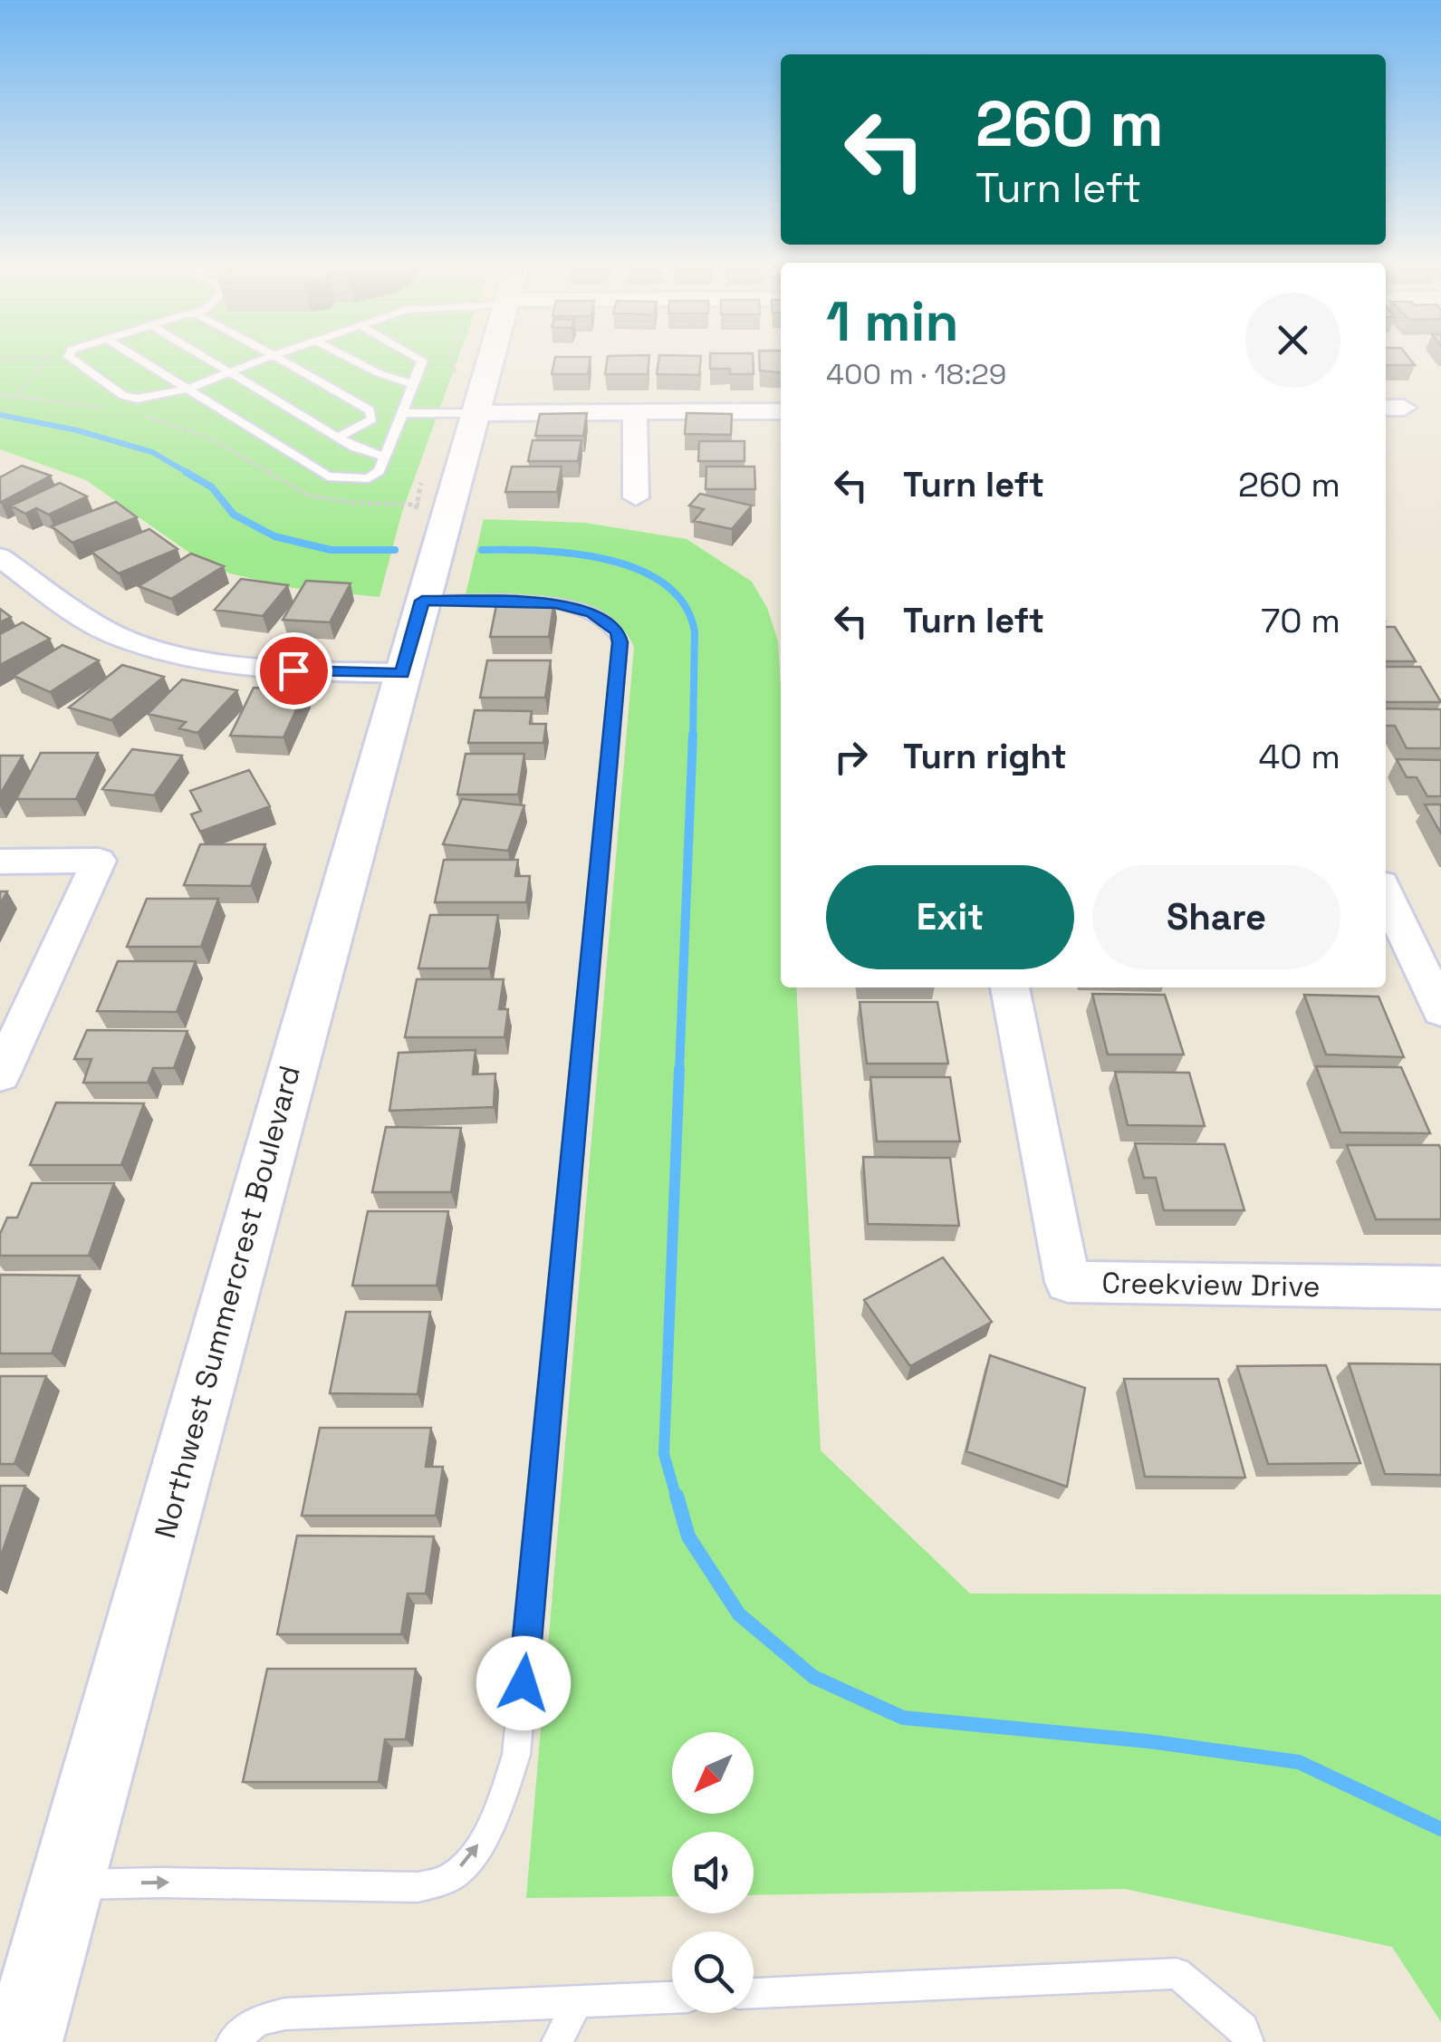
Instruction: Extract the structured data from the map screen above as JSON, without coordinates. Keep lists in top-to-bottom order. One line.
{"streets":{"street":["Creekview Drive","Northwest Summercrest Boulevard"]},"north":"bottom left","page":{"turn":["260 m","Turn left"],"heading":["1 min","400 m · 18:29"],"list":[{"name":"Turn left","value":"260 m"},{"name":"Turn left","value":"70 m"},{"name":"Turn right","value":"40 m"}],"buttons":["Exit","Share"]}}
